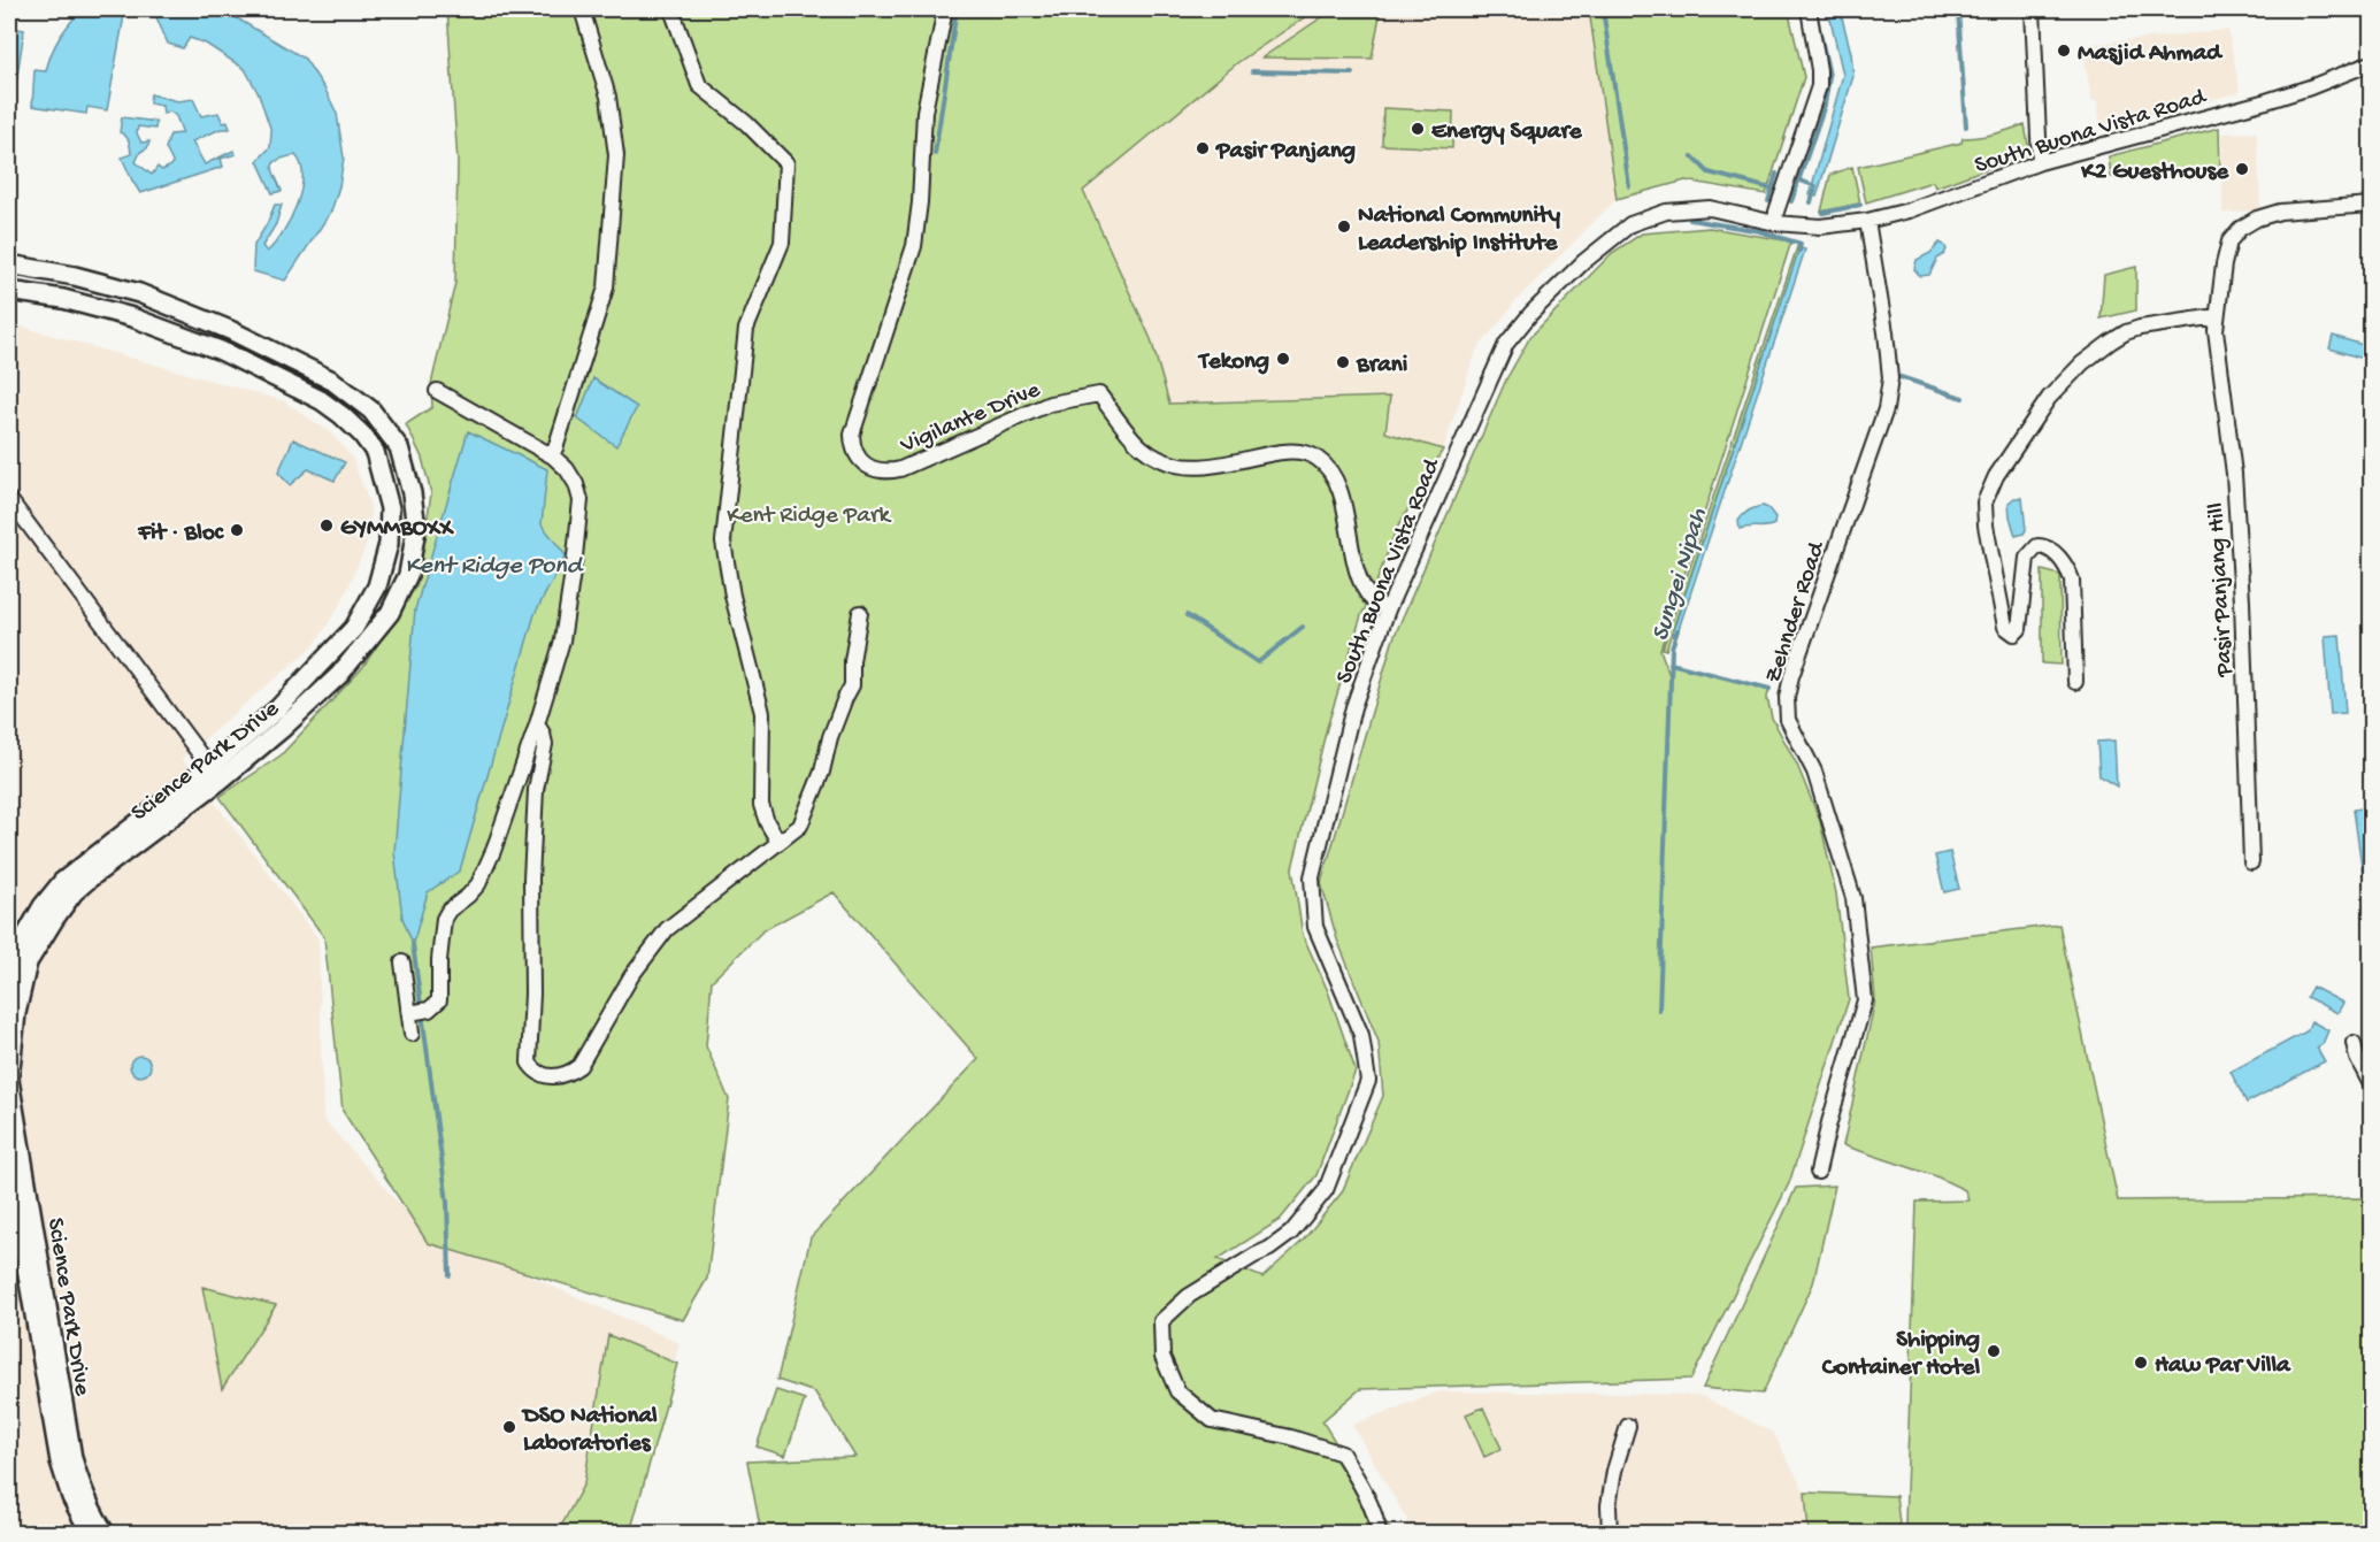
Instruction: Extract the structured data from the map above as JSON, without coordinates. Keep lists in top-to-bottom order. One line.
{"streets":{"main road":["Science Park Drive"],"street":["South Buona Vista Road","Vigilante Drive","Pasir Panjang Hill","Zehnder Road"]},"crossings":[["South Buona Vista Road","Vigilante Drive"],["South Buona Vista Road","Zehnder Road"]],"water":["Kent Ridge Pond","Sungei Nipah"],"parks":["Kent Ridge Park"],"places":["Masjid Ahmad","Energy Square","Pasir Panjang","K2 Guesthouse","National Community Leadership Institute","Tekong","Brani","GYMMBOXX","Fit · Bloc","Shipping Container Hotel","Haw Par Villa","DSO National Laboratories"]}
